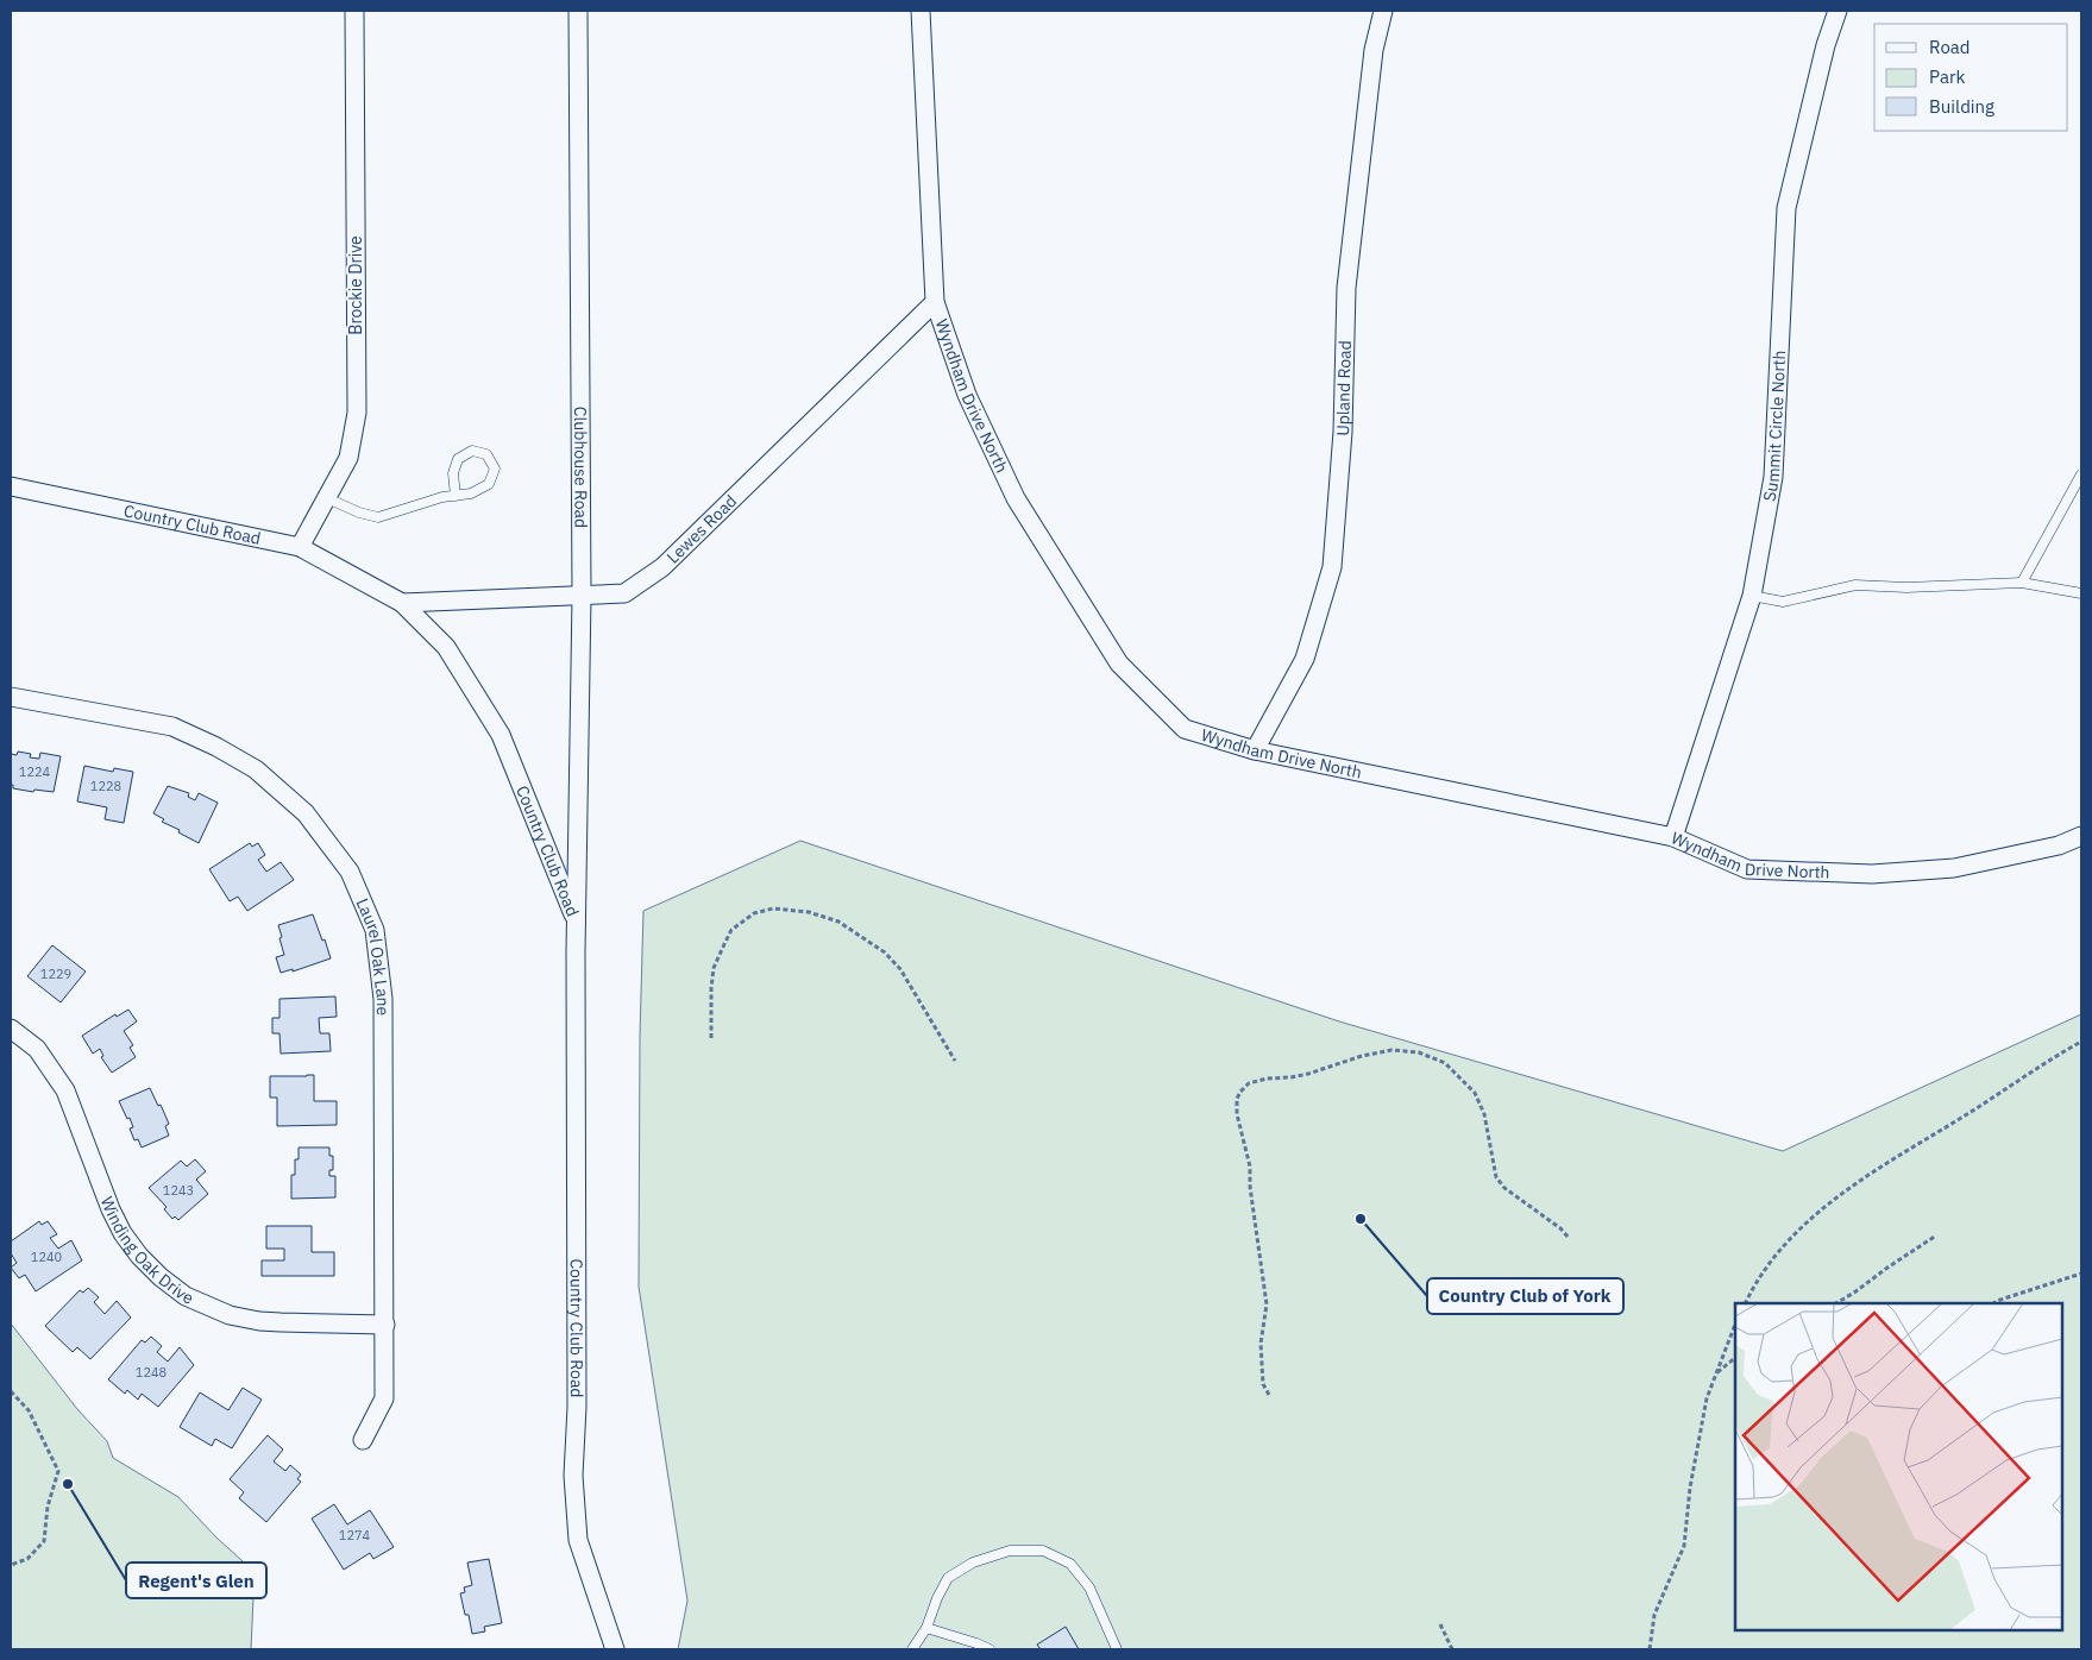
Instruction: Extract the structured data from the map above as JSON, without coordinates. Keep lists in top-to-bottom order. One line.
{"streets":{"street":["Brockie Drive","Upland Road","Wyndham Drive North","Summit Circle North","Clubhouse Road","Country Club Road","Lewes Road","Laurel Oak Lane","Winding Oak Drive"]},"crossings":[["Brockie Drive","Country Club Road"],["Upland Road","Wyndham Drive North"],["Wyndham Drive North","Summit Circle North"],["Wyndham Drive North","Lewes Road"],["Clubhouse Road","Country Club Road"],["Clubhouse Road","Lewes Road"],["Country Club Road","Lewes Road"],["Laurel Oak Lane","Winding Oak Drive"]],"places":["Country Club of York","Regent's Glen"],"house_numbers":["1224","1228","1229","1243","1240","1248","1274"],"legend":["Road","Park","Building"]}
